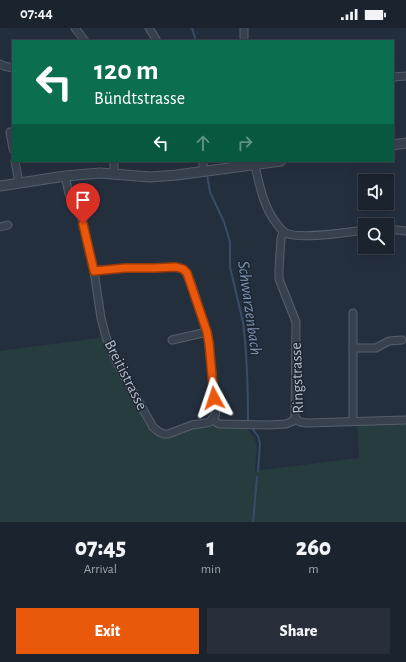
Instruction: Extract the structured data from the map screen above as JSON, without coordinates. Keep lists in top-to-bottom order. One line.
{"streets":{"street":["Breitistrasse","Ringstrasse"]},"water":["Schwarzenbach"],"page":{"status":"07:44","turn":["120 m","Bündtstrasse"],"eta":["07:45","Arrival","1","min","260","m"],"buttons":["Exit","Share"]}}
